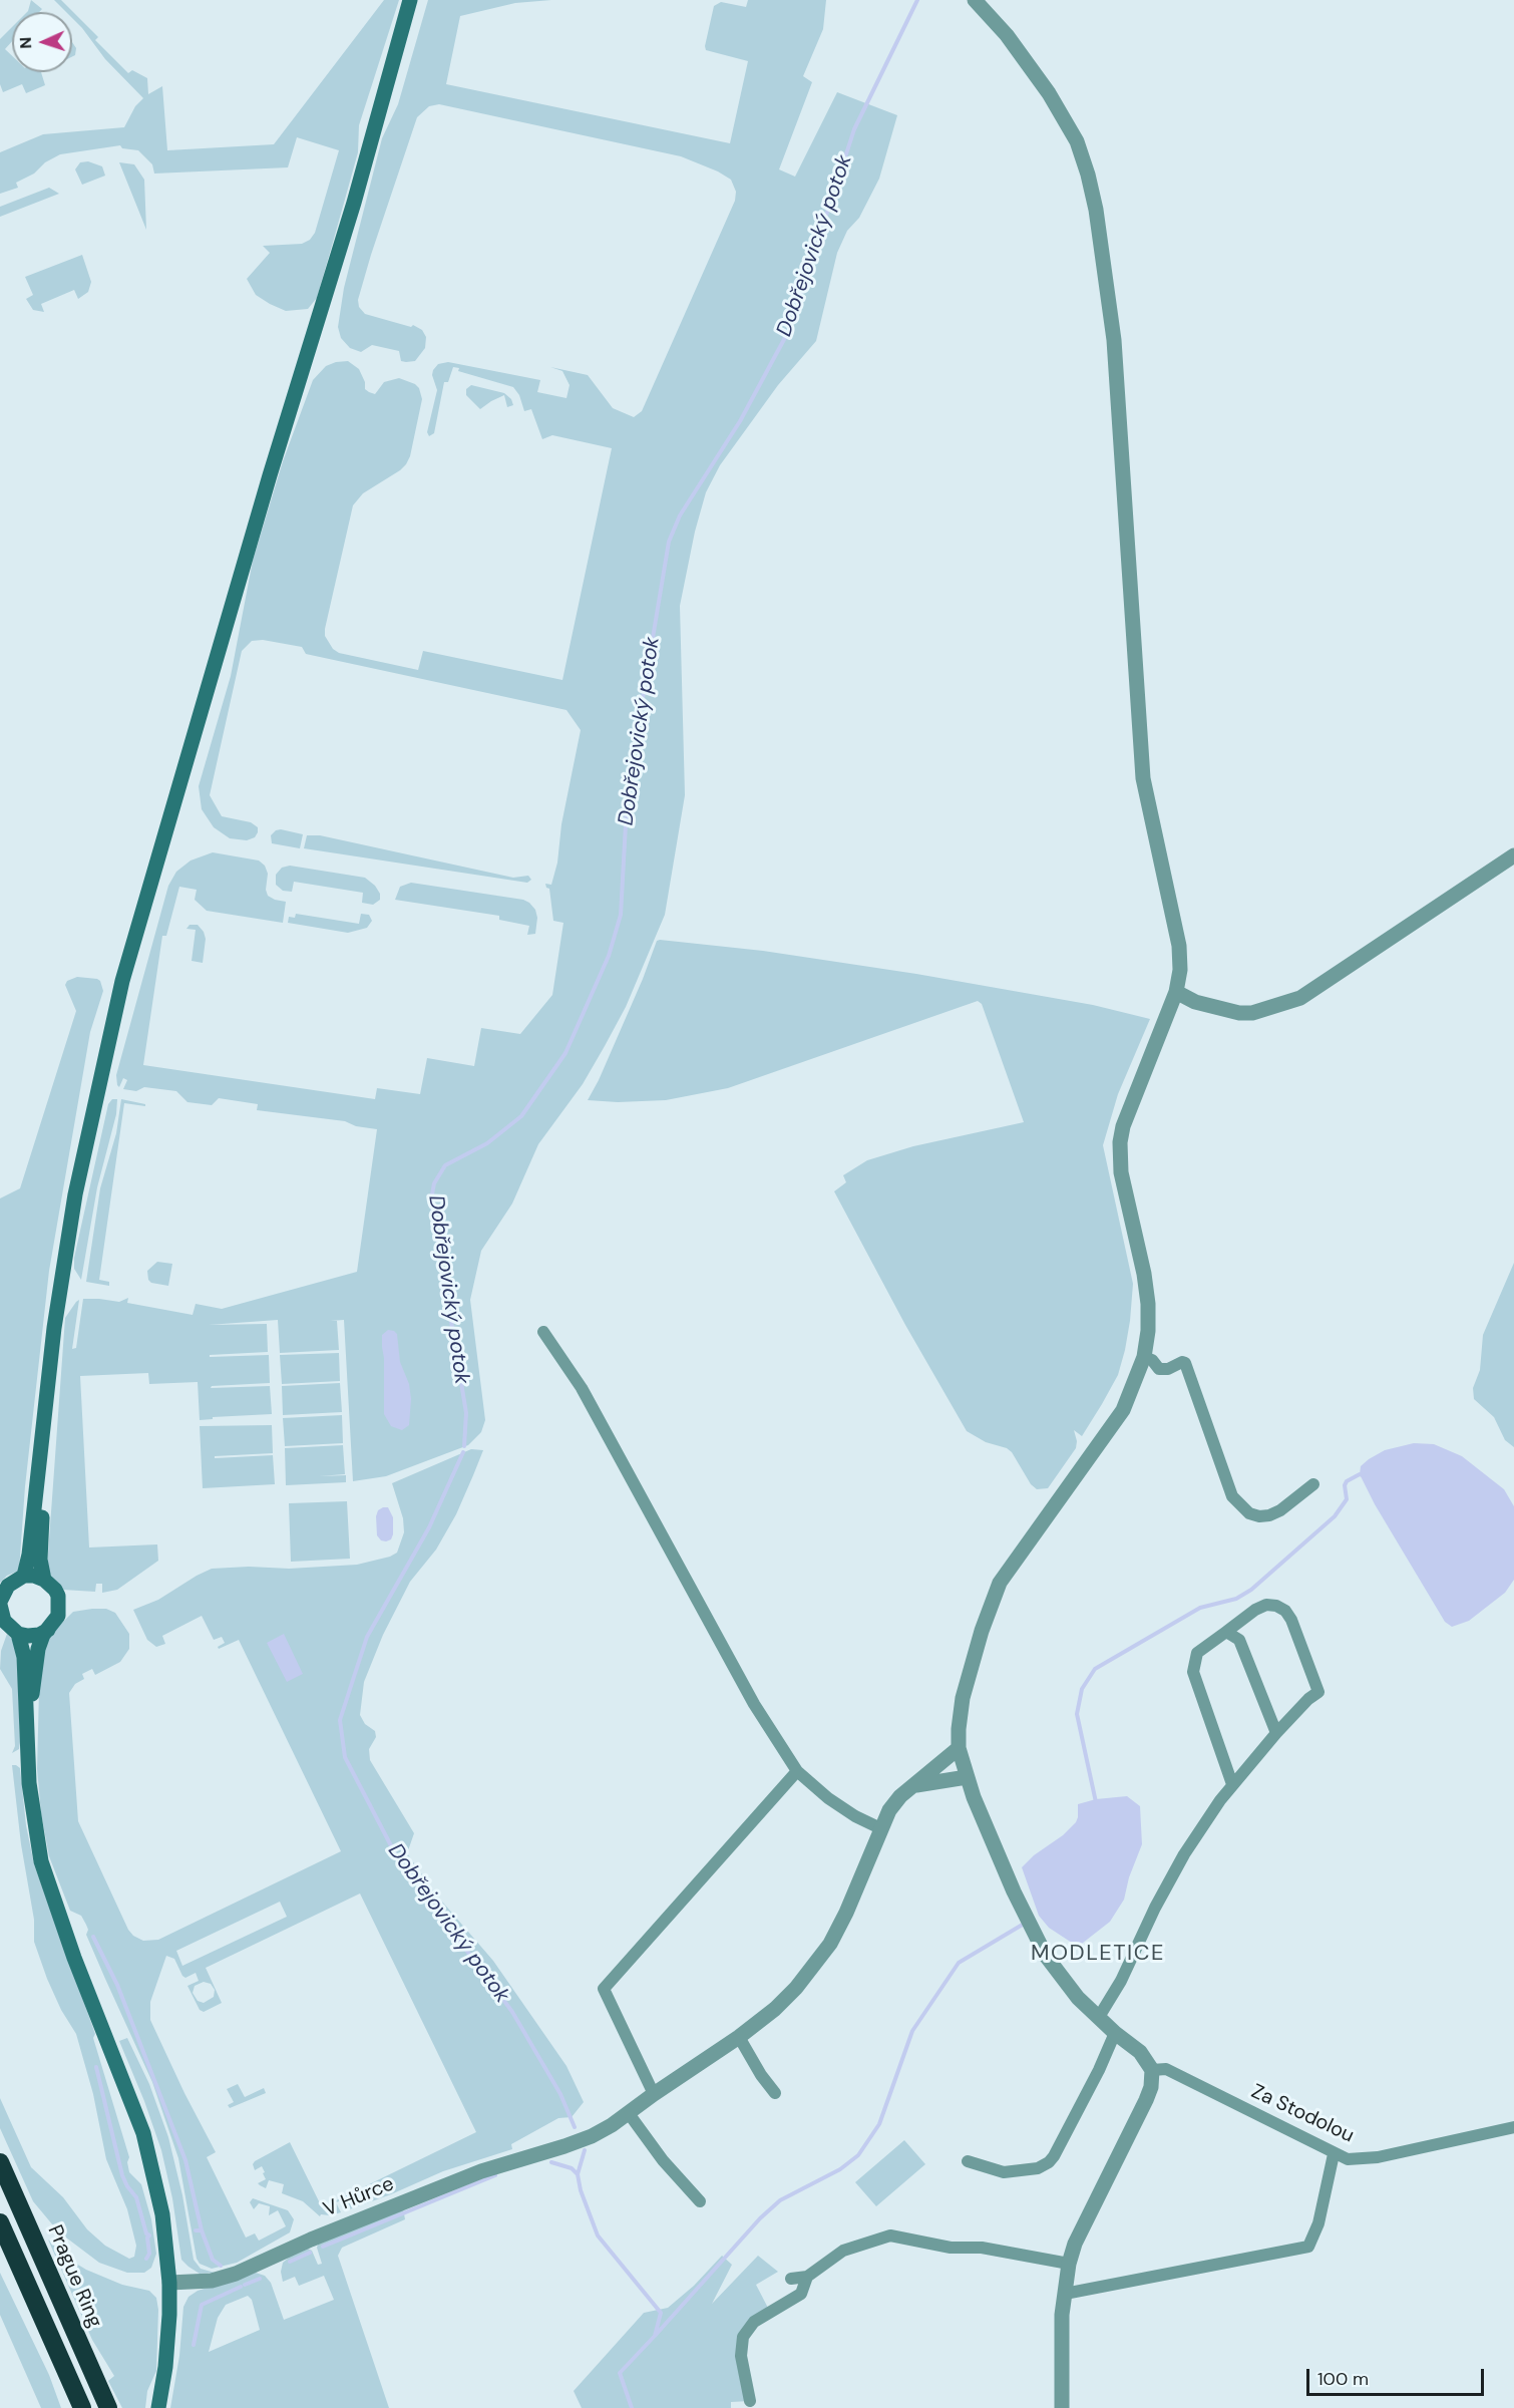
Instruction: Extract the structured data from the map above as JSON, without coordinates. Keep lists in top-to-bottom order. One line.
{"streets":{"highway":["Prague Ring"],"street":["Za Stodolou","V Hůrce"]},"districts":["MODLETICE"],"water":["Dobřejovický potok"],"scale_bar":"100 m","north":"left"}
